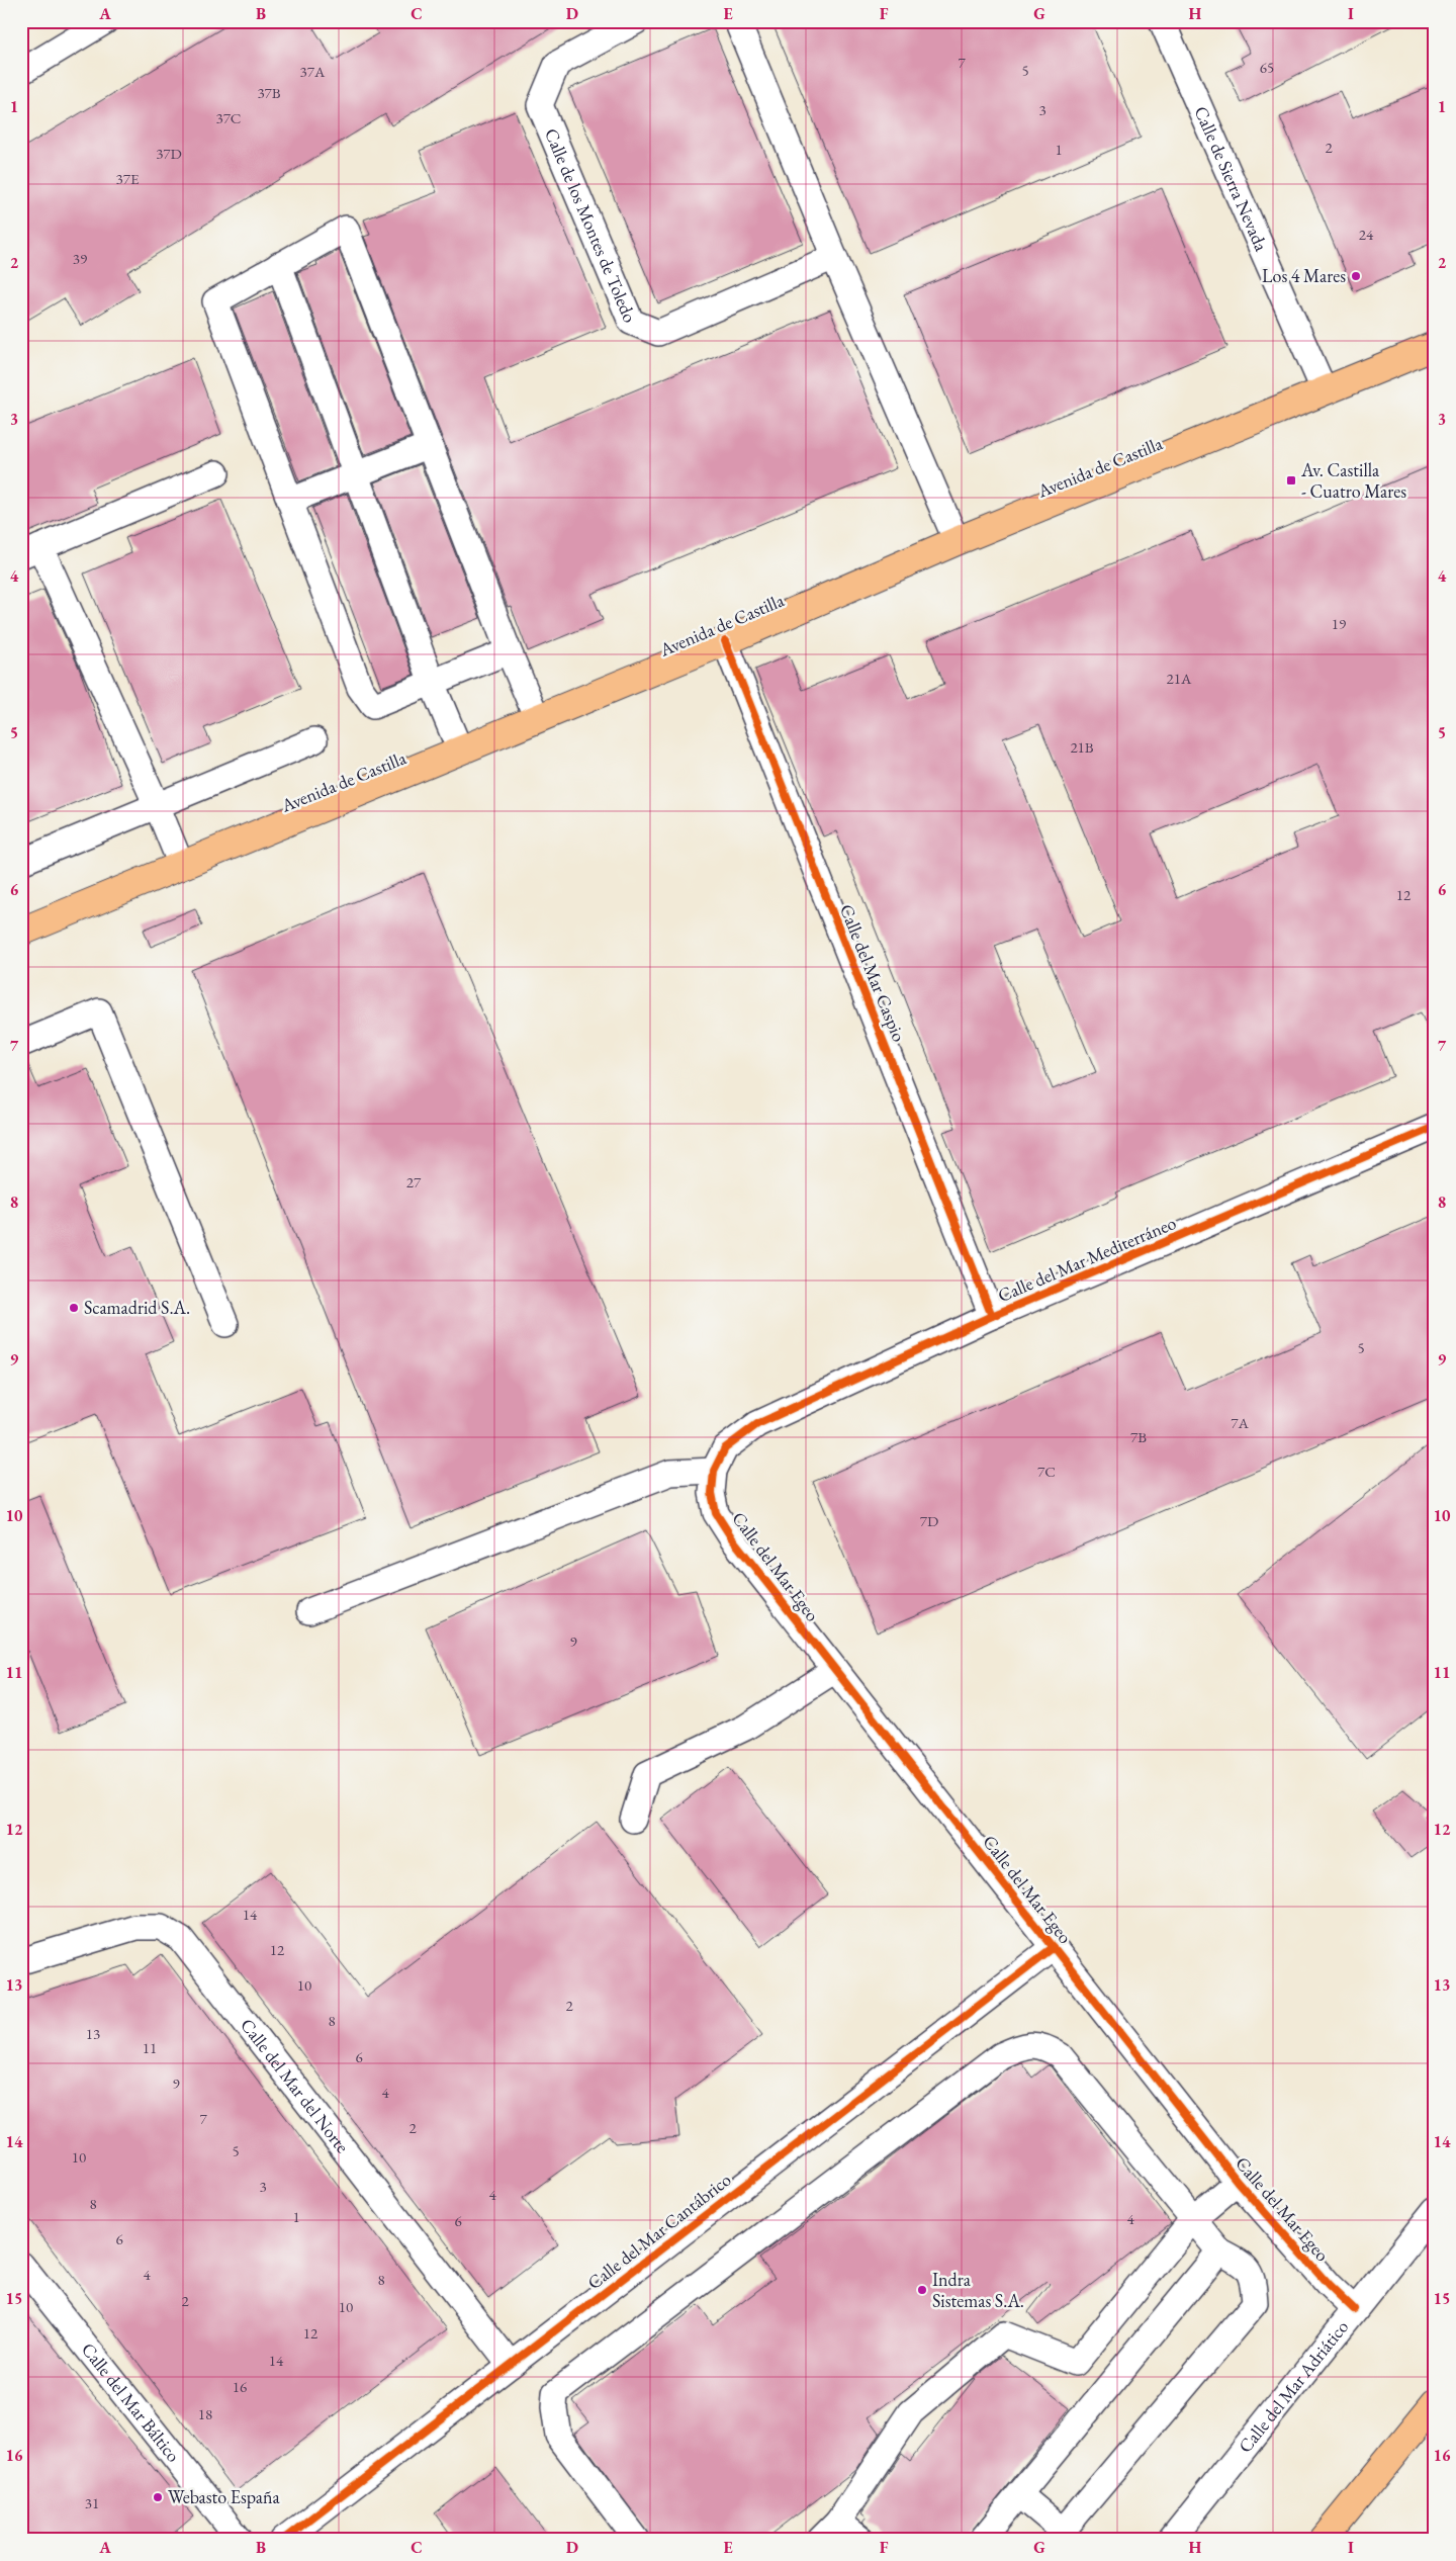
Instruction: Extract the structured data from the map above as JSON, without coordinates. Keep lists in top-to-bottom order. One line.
{"streets":{"main road":["Avenida de Castilla"],"street":["Calle de Sierra Nevada","Calle de los Montes de Toledo","Calle del Mar Caspio","Calle del Mar Mediterráneo","Calle del Mar Egeo","Calle del Mar del Norte","Calle del Mar Cantábrico","Calle del Mar Adriático","Calle del Mar Báltico"]},"crossings":[["Calle de Sierra Nevada","Avenida de Castilla"],["Avenida de Castilla","Calle del Mar Caspio"],["Calle del Mar Caspio","Calle del Mar Mediterráneo"],["Calle del Mar Mediterráneo","Calle del Mar Egeo"],["Calle del Mar Egeo","Calle del Mar Cantábrico"],["Calle del Mar Egeo","Calle del Mar Adriático"],["Calle del Mar del Norte","Calle del Mar Cantábrico"]],"places":{"other":["Los 4 Mares","Scamadrid S.A.","Indra Sistemas S.A.","Webasto España"],"transit":["Av. Castilla - Cuatro Mares"]},"house_numbers":["7","65","5","37A","37B","3","37C","2","1","37D","37E","24","39","19","21A","21B","12","27","5","7A","7B","7C","7D","9","14","12","10","2","8","13","11","6","9","4","7","2","5","10","3","4","8","1","4","6","6","4","8","2","10","12","14","16","18","31"],"grid":{"columns":["A","B","C","D","E","F","G","H","I"],"rows":["1","2","3","4","5","6","7","8","9","10","11","12","13","14","15","16"]}}
